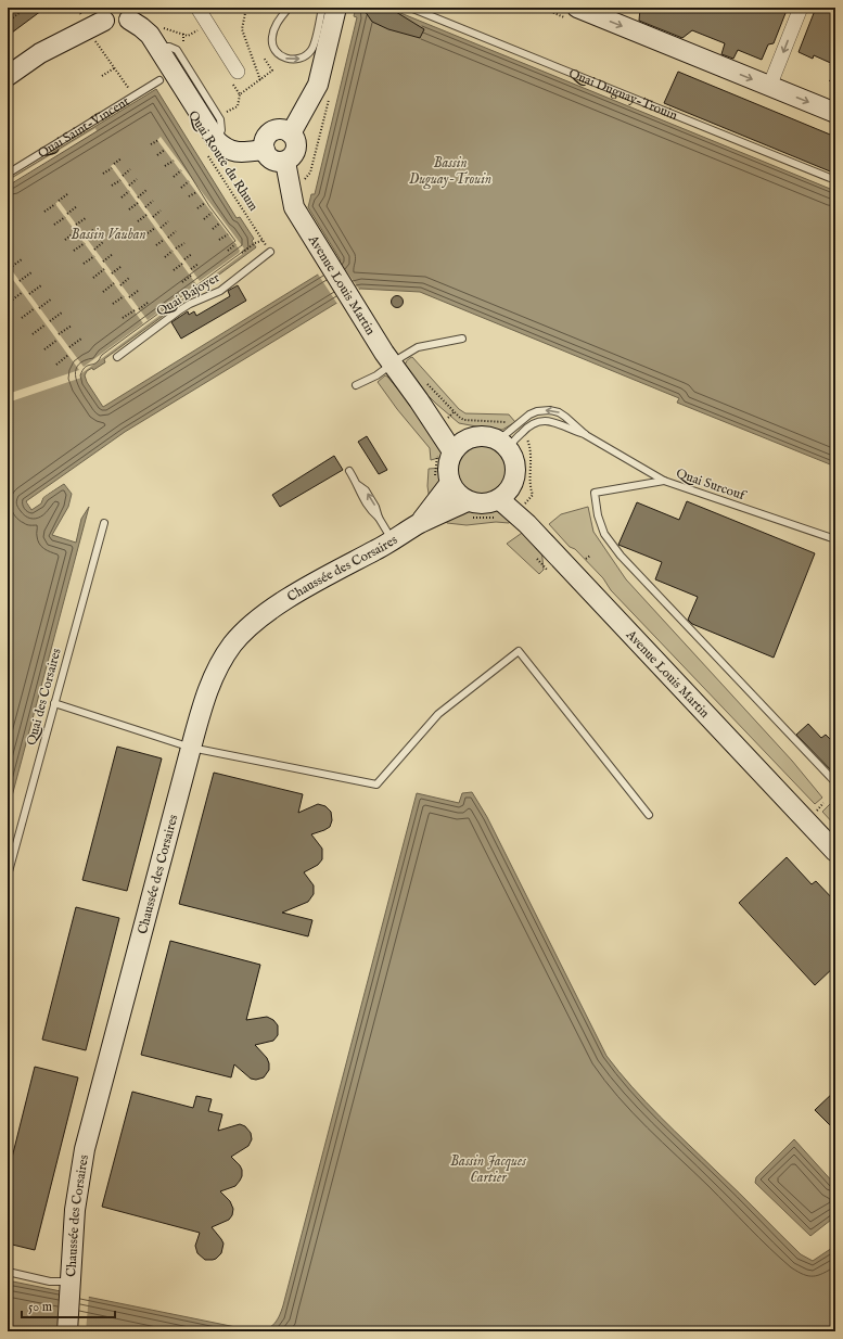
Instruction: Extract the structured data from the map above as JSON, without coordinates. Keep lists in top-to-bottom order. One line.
{"streets":{"street":["Avenue Louis Martin","Chaussée des Corsaires"],"lane":["Quai Duguay-Trouin","Quai Saint-Vincent","Quai Bajoyer","Quai Surcouf","Quai des Corsaires"],"path":["Quai Route du Rhum"]},"crossings":[["Quai Route du Rhum","Quai Bajoyer"],["Avenue Louis Martin","Chaussée des Corsaires"]],"water":["Bassin Duguay-Trouin","Bassin Vauban","Bassin Jacques Cartier"],"scale_bar":"50 m"}
